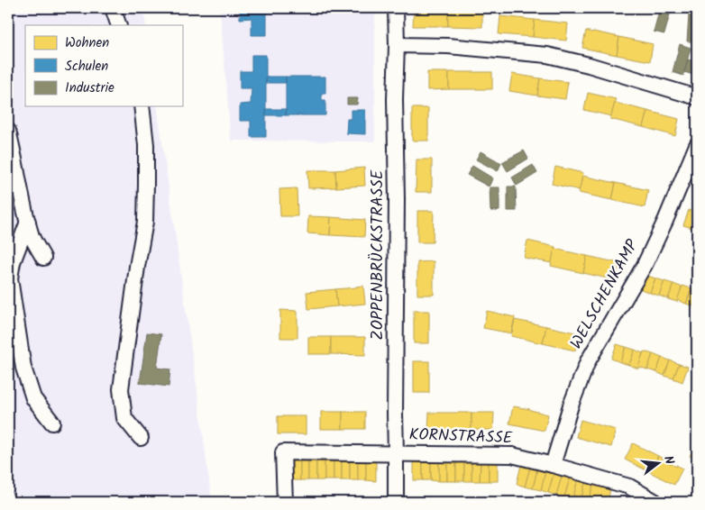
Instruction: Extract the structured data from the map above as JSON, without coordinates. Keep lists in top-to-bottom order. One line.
{"streets":{"street":["ZOPPENBRÜCKSTRASSE","WELSCHENKAMP","KORNSTRASSE"]},"crossings":[["ZOPPENBRÜCKSTRASSE","KORNSTRASSE"],["WELSCHENKAMP","KORNSTRASSE"]],"legend":["Wohnen","Schulen","Industrie"],"north":"right"}
